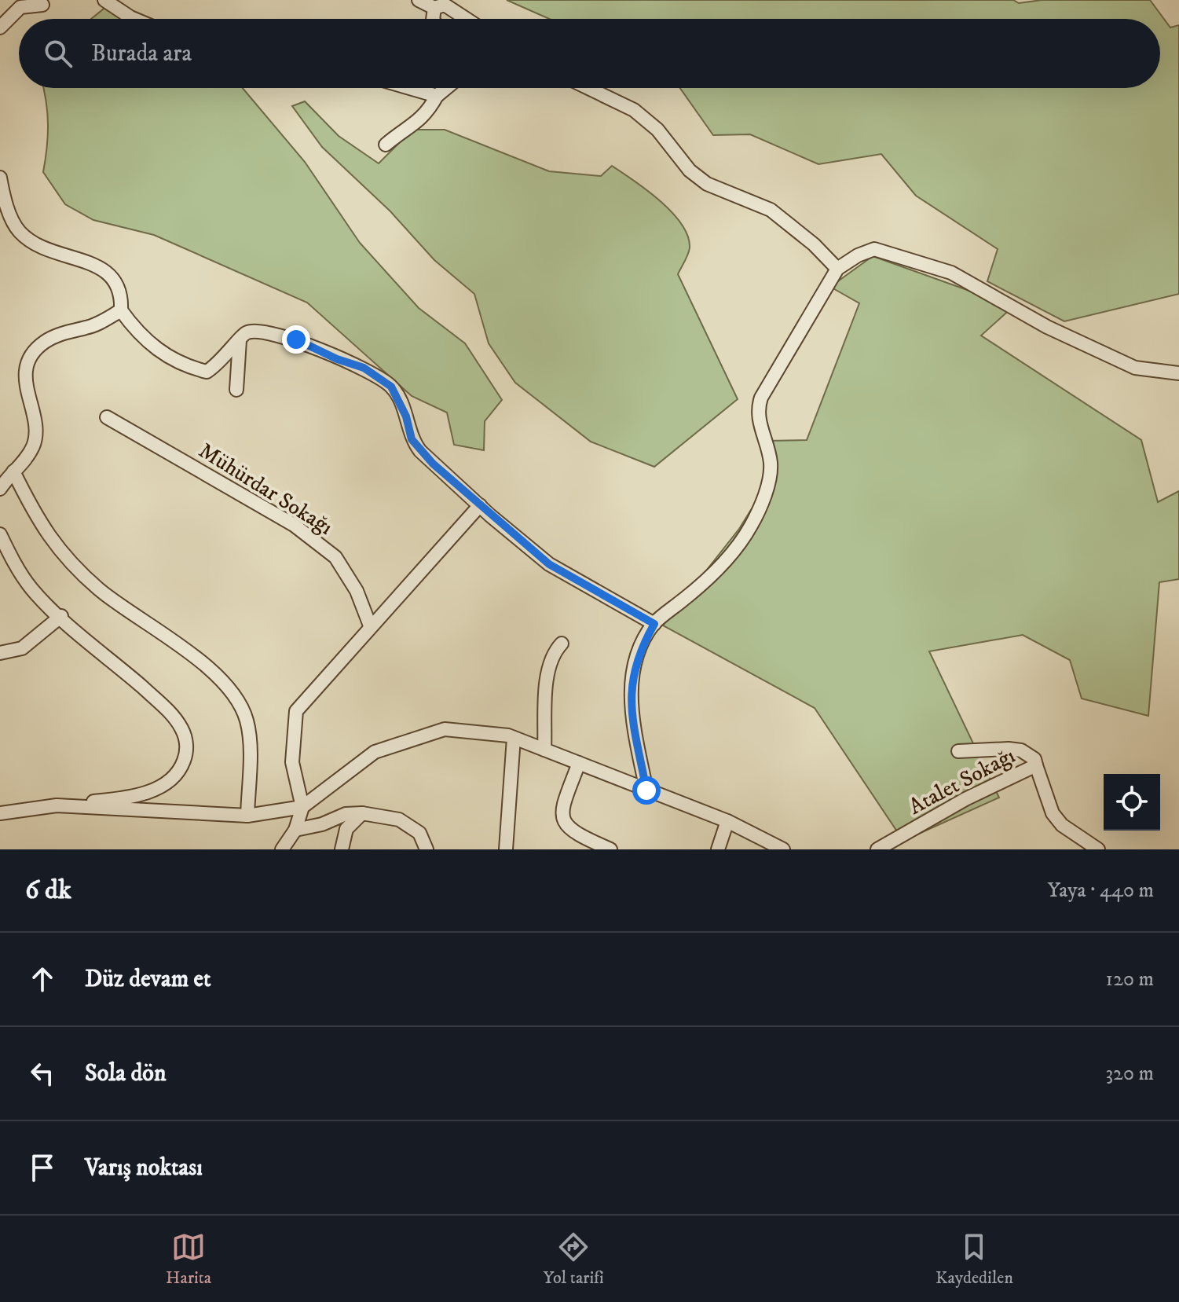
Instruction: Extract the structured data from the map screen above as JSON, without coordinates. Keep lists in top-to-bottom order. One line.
{"streets":{"street":["Mühürdar Sokağı","Atalet Sokağı"]},"page":{"search":"Burada ara","heading":["6 dk","Yaya · 440 m"],"list":[["Düz devam et","120 m"],["Sola dön","320 m"],"Varış noktası"],"nav":["Harita","Yol tarifi","Kaydedilen"]}}
